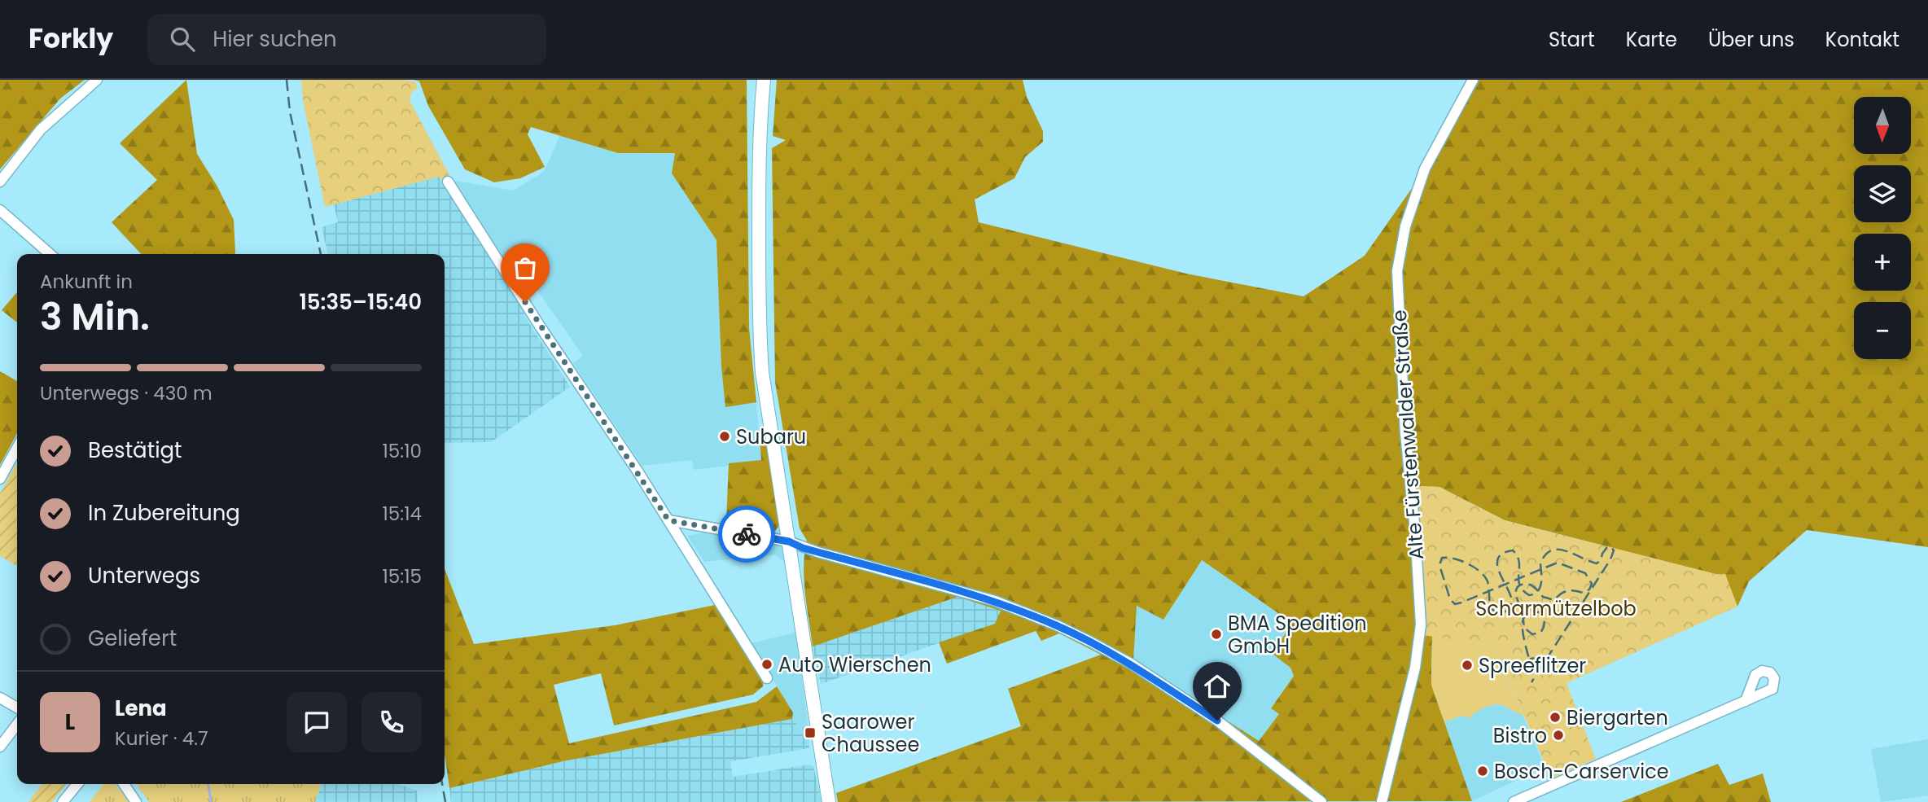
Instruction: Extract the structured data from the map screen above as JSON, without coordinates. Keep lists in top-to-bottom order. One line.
{"streets":{"street":["Alte Fürstenwalder Straße"]},"parks":["Scharmützelbob"],"places":{"other":["Subaru","BMA Spedition GmbH","Auto Wierschen","Spreeflitzer","Biergarten","Bistro","Bosch-Carservice"],"transit":["Saarower Chaussee"]},"north":"bottom","page":{"header":"Forkly","search":"Hier suchen","nav":["Start","Karte","Über uns","Kontakt"],"map_buttons":["+","−"],"heading":["3 Min.","Ankunft in","15:35–15:40"],"panel":["Lena","Kurier · 4.7"],"bar":"Unterwegs · 430 m","list":[["Bestätigt","15:10"],["In Zubereitung","15:14"],["Unterwegs","15:15"],"Geliefert"],"round":"L"}}
